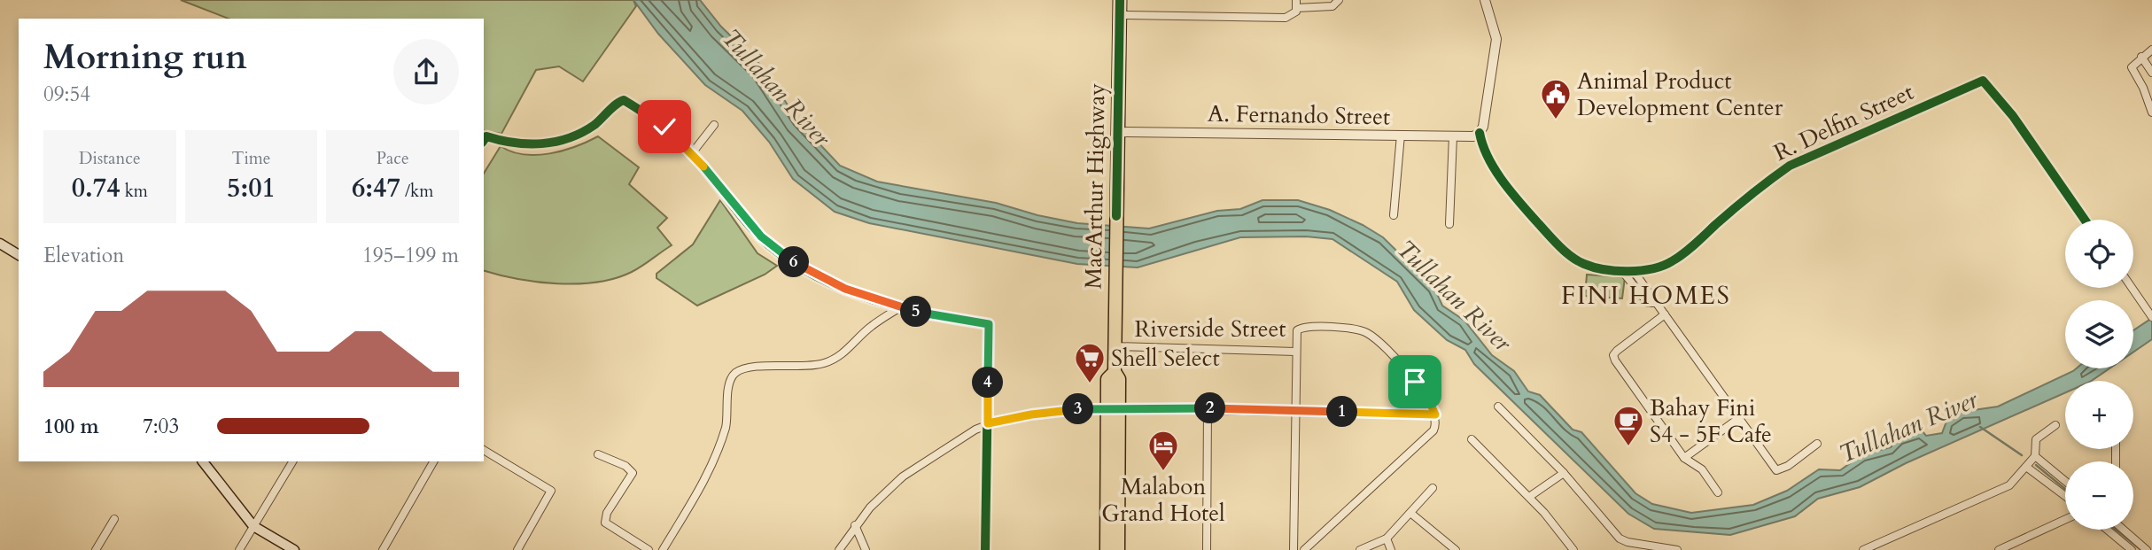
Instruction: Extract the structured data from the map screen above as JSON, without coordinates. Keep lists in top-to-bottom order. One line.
{"streets":{"highway":["MacArthur Highway"],"street":["A. Fernando Street","R. Delfin Street","Riverside Street"]},"crossings":[["A. Fernando Street","R. Delfin Street"],["A. Fernando Street","MacArthur Highway"],["MacArthur Highway","Riverside Street"]],"districts":["FINI HOMES"],"water":["Tullahan River"],"places":{"public building":["Animal Product Development Center"],"supermarket":["Shell Select"],"cafe":["Bahay Fini S4 - 5F Cafe"],"hotel":["Malabon Grand Hotel"]},"page":{"heading":["Morning run","09:54"],"stats":[["Distance","0.74 km"],["Time","5:01"],["Pace","6:47 /km"]],"map_buttons":["+","−"],"chart":["Elevation","195–199 m"],"pins":["6","5","4","2","3","1"],"list":[{"name":"100 m","note":"7:03"}]}}
